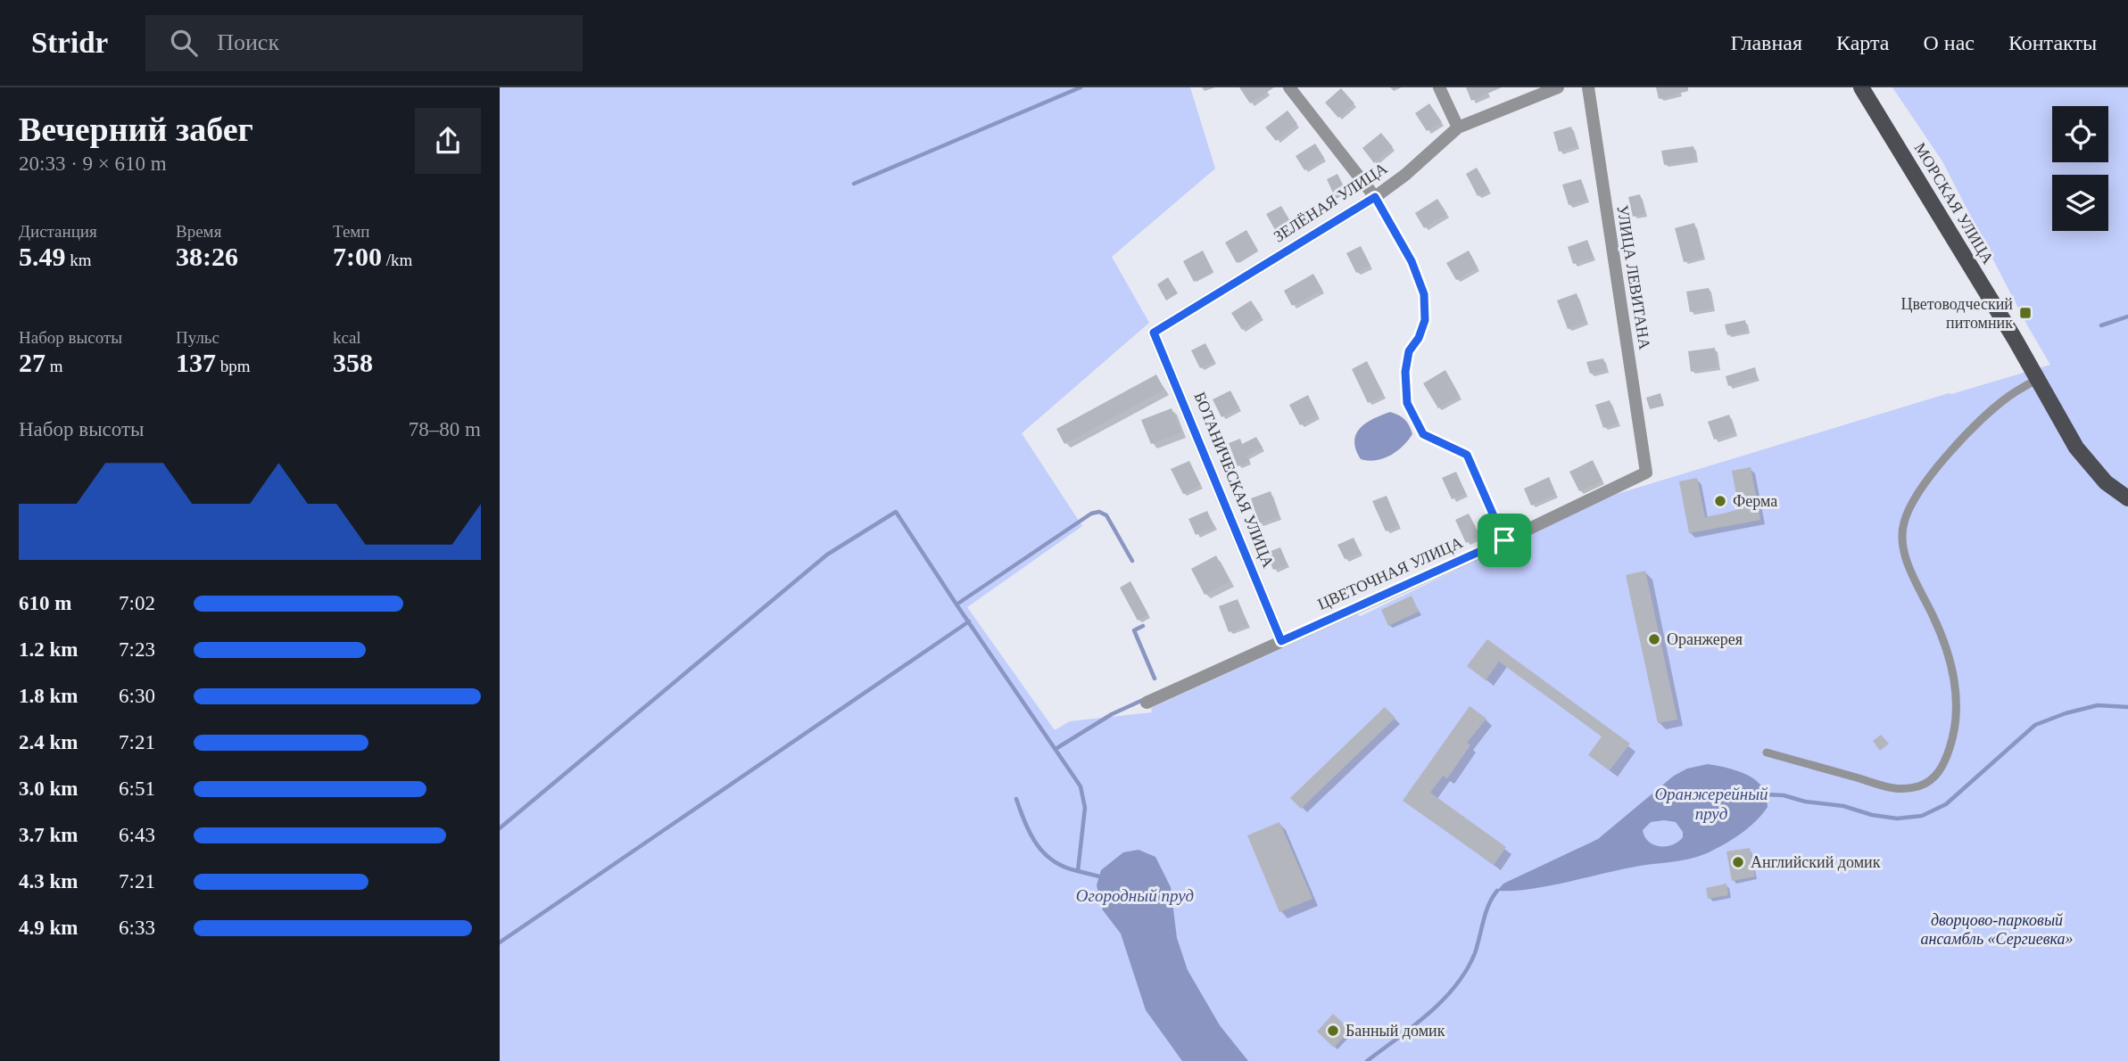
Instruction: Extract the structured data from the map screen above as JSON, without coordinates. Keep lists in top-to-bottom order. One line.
{"streets":{"main road":["МОРСКАЯ УЛИЦА"],"street":["ЗЕЛЁНАЯ УЛИЦА","УЛИЦА ЛЕВИТАНА","БОТАНИЧЕСКАЯ УЛИЦА","ЦВЕТОЧНАЯ УЛИЦА"]},"crossings":[["ЗЕЛЁНАЯ УЛИЦА","БОТАНИЧЕСКАЯ УЛИЦА"],["УЛИЦА ЛЕВИТАНА","ЦВЕТОЧНАЯ УЛИЦА"],["БОТАНИЧЕСКАЯ УЛИЦА","ЦВЕТОЧНАЯ УЛИЦА"]],"water":["Оранжерейный пруд","Огородный пруд"],"parks":["дворцово-парковый ансамбль «Сергиевка»"],"places":{"transit":["Цветоводческий питомник"],"other":["Ферма","Оранжерея","Английский домик","Банный домик"]},"page":{"header":"Stridr","search":"Поиск","nav":["Главная","Карта","О нас","Контакты"],"heading":["Вечерний забег","20:33 · 9 × 610 m"],"stats":[["Дистанция","5.49 km"],["Время","38:26"],["Темп","7:00 /km"],["Набор высоты","27 m"],["Пульс","137 bpm"],["kcal","358"]],"chart":["Набор высоты","78–80 m"],"list":[{"name":"610 m","note":"7:02"},{"name":"1.2 km","note":"7:23"},{"name":"1.8 km","note":"6:30"},{"name":"2.4 km","note":"7:21"},{"name":"3.0 km","note":"6:51"},{"name":"3.7 km","note":"6:43"},{"name":"4.3 km","note":"7:21"},{"name":"4.9 km","note":"6:33"}]}}
